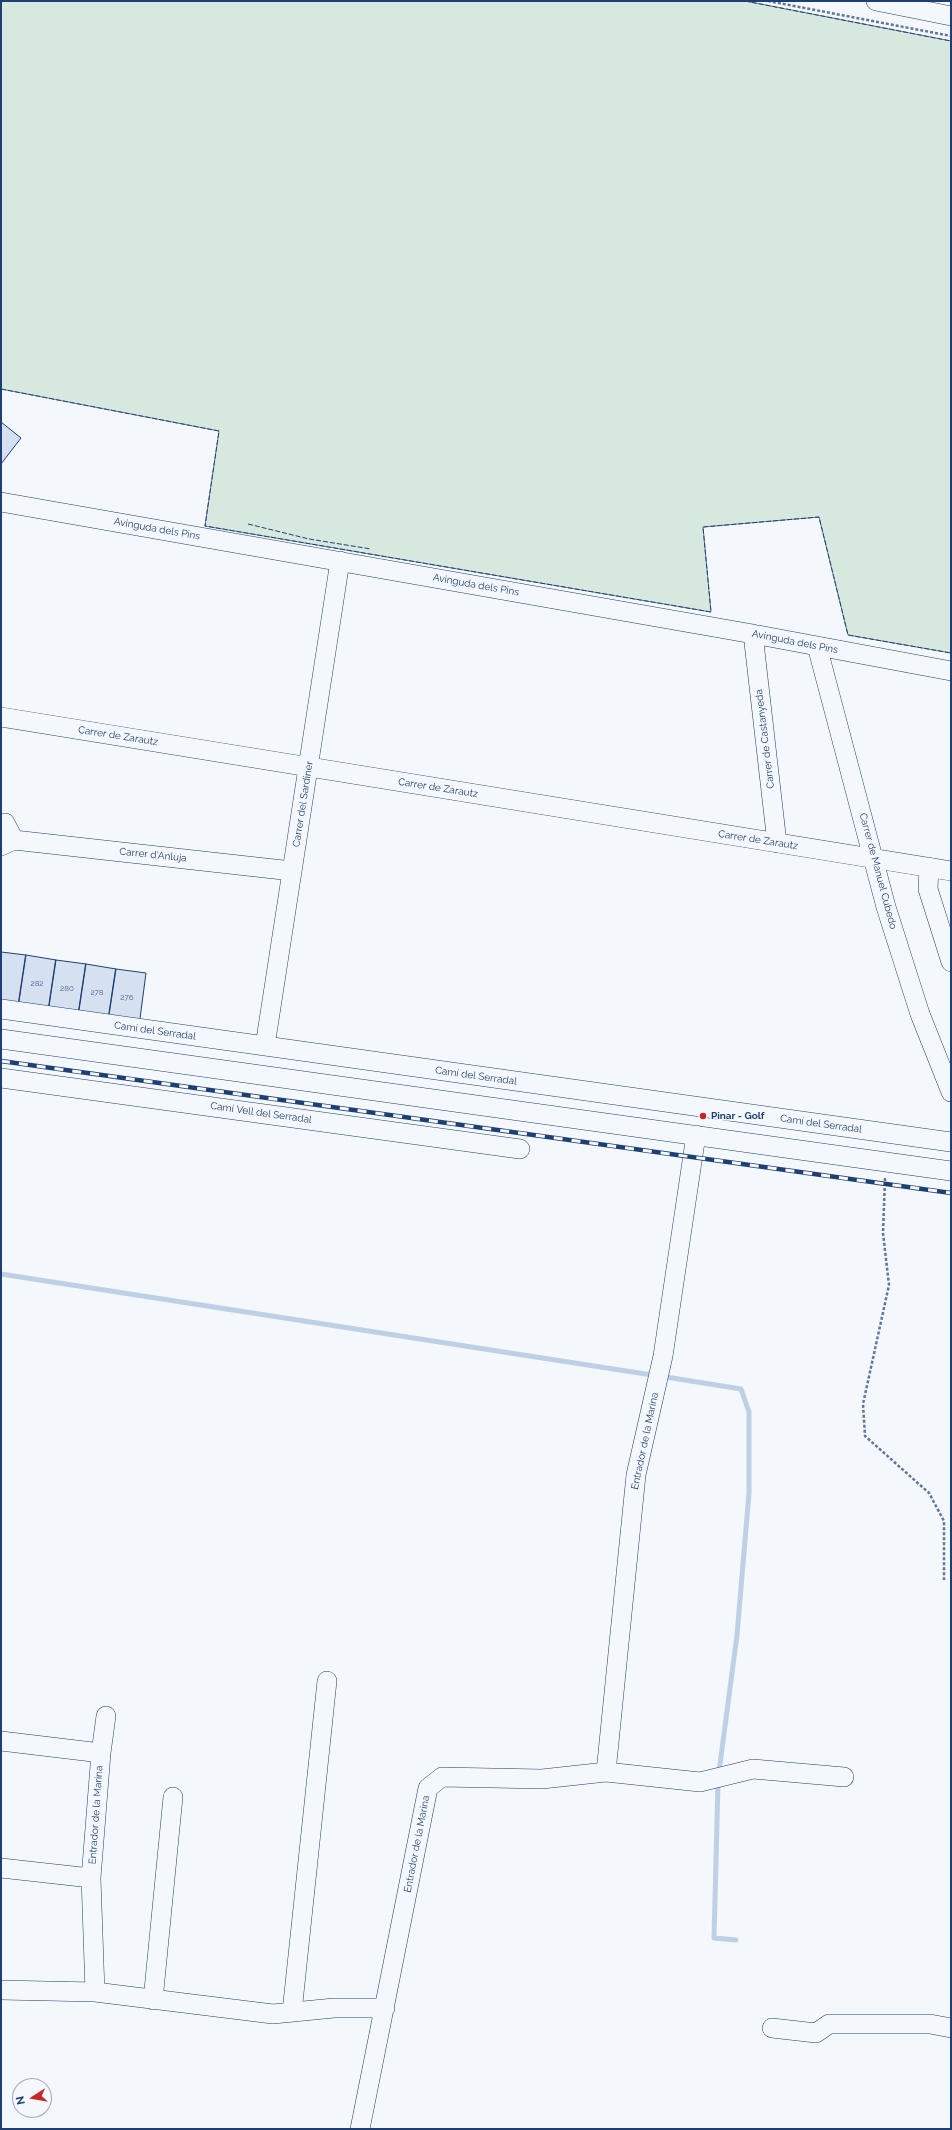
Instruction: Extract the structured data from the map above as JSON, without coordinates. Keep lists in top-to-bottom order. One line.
{"streets":{"street":["Avinguda dels Pins","Carrer de Zarautz","Carrer de Castanyeda","Carrer del Sardiner","Carrer d'Anluja","Carrer de Manuel Cubedo","Camí del Serradal","Camí Vell del Serradal","Entrador de la Marina"]},"crossings":[["Avinguda dels Pins","Carrer de Castanyeda"],["Avinguda dels Pins","Carrer del Sardiner"],["Avinguda dels Pins","Carrer de Manuel Cubedo"],["Carrer de Zarautz","Carrer de Castanyeda"],["Carrer de Zarautz","Carrer del Sardiner"],["Carrer de Zarautz","Carrer de Manuel Cubedo"],["Carrer del Sardiner","Carrer d'Anluja"],["Carrer del Sardiner","Camí del Serradal"]],"places":["Pinar - Golf"],"house_numbers":["282","280","278","276"],"north":"left"}
